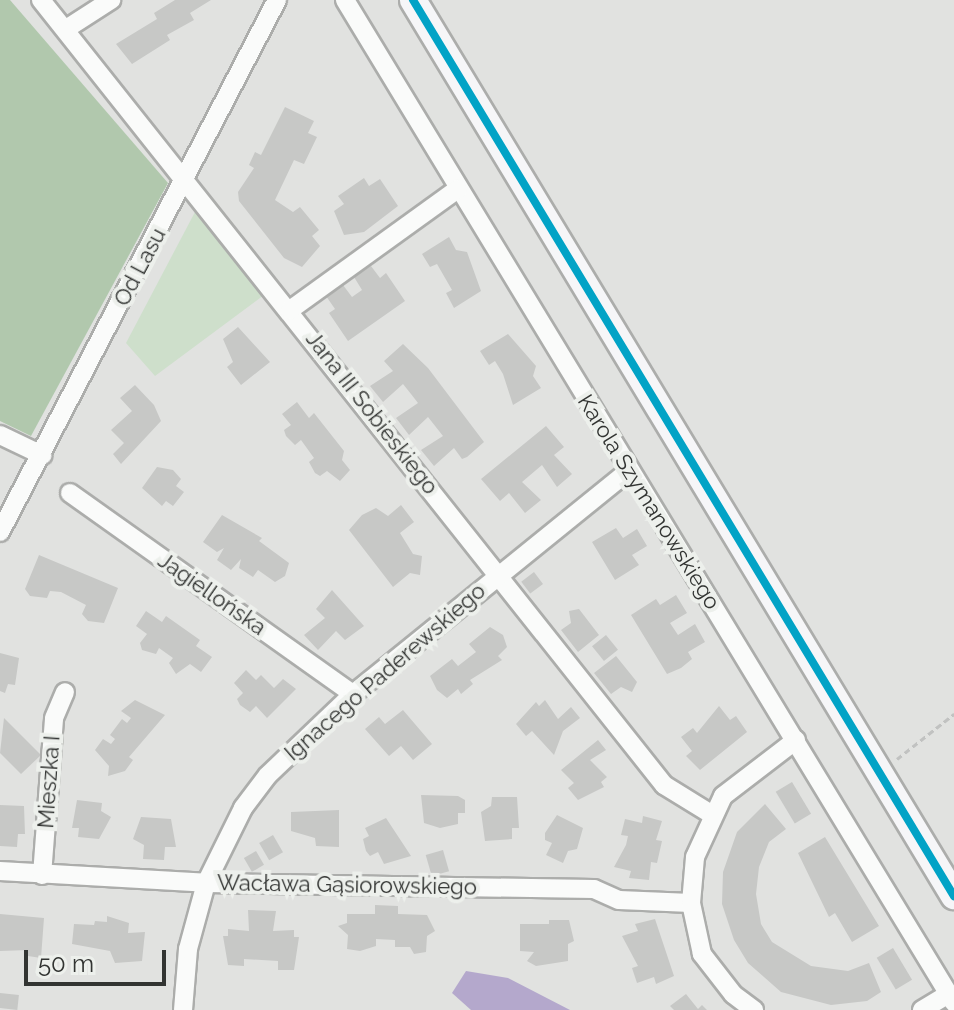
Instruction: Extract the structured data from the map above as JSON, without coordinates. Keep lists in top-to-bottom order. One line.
{"streets":{"street":["Od Lasu","Jana III Sobieskiego","Karola Szymanowskiego","Jagiellońska","Ignacego Paderewskiego","Mieszka I","Wacława Gąsiorowskiego"]},"crossings":[["Od Lasu","Jana III Sobieskiego"],["Jana III Sobieskiego","Ignacego Paderewskiego"],["Karola Szymanowskiego","Ignacego Paderewskiego"],["Jagiellońska","Ignacego Paderewskiego"],["Ignacego Paderewskiego","Wacława Gąsiorowskiego"],["Mieszka I","Wacława Gąsiorowskiego"]],"scale_bar":"50 m"}
